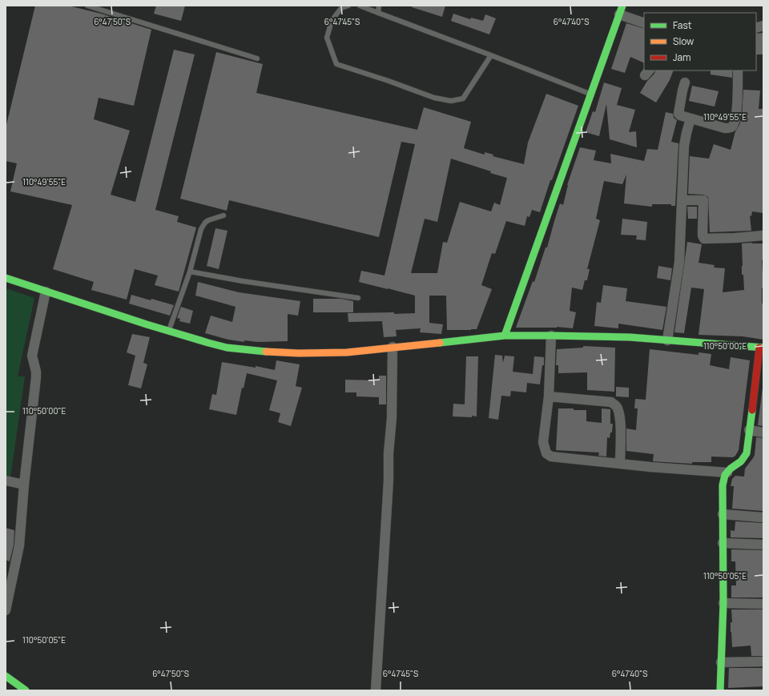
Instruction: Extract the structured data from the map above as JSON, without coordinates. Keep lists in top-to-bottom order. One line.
{"legend":["Fast","Slow","Jam"],"coordinates":["6°47'50\"S","6°47'45\"S","6°47'40\"S","110°49'55\"E","110°50'00\"E","110°50'05\"E"]}
